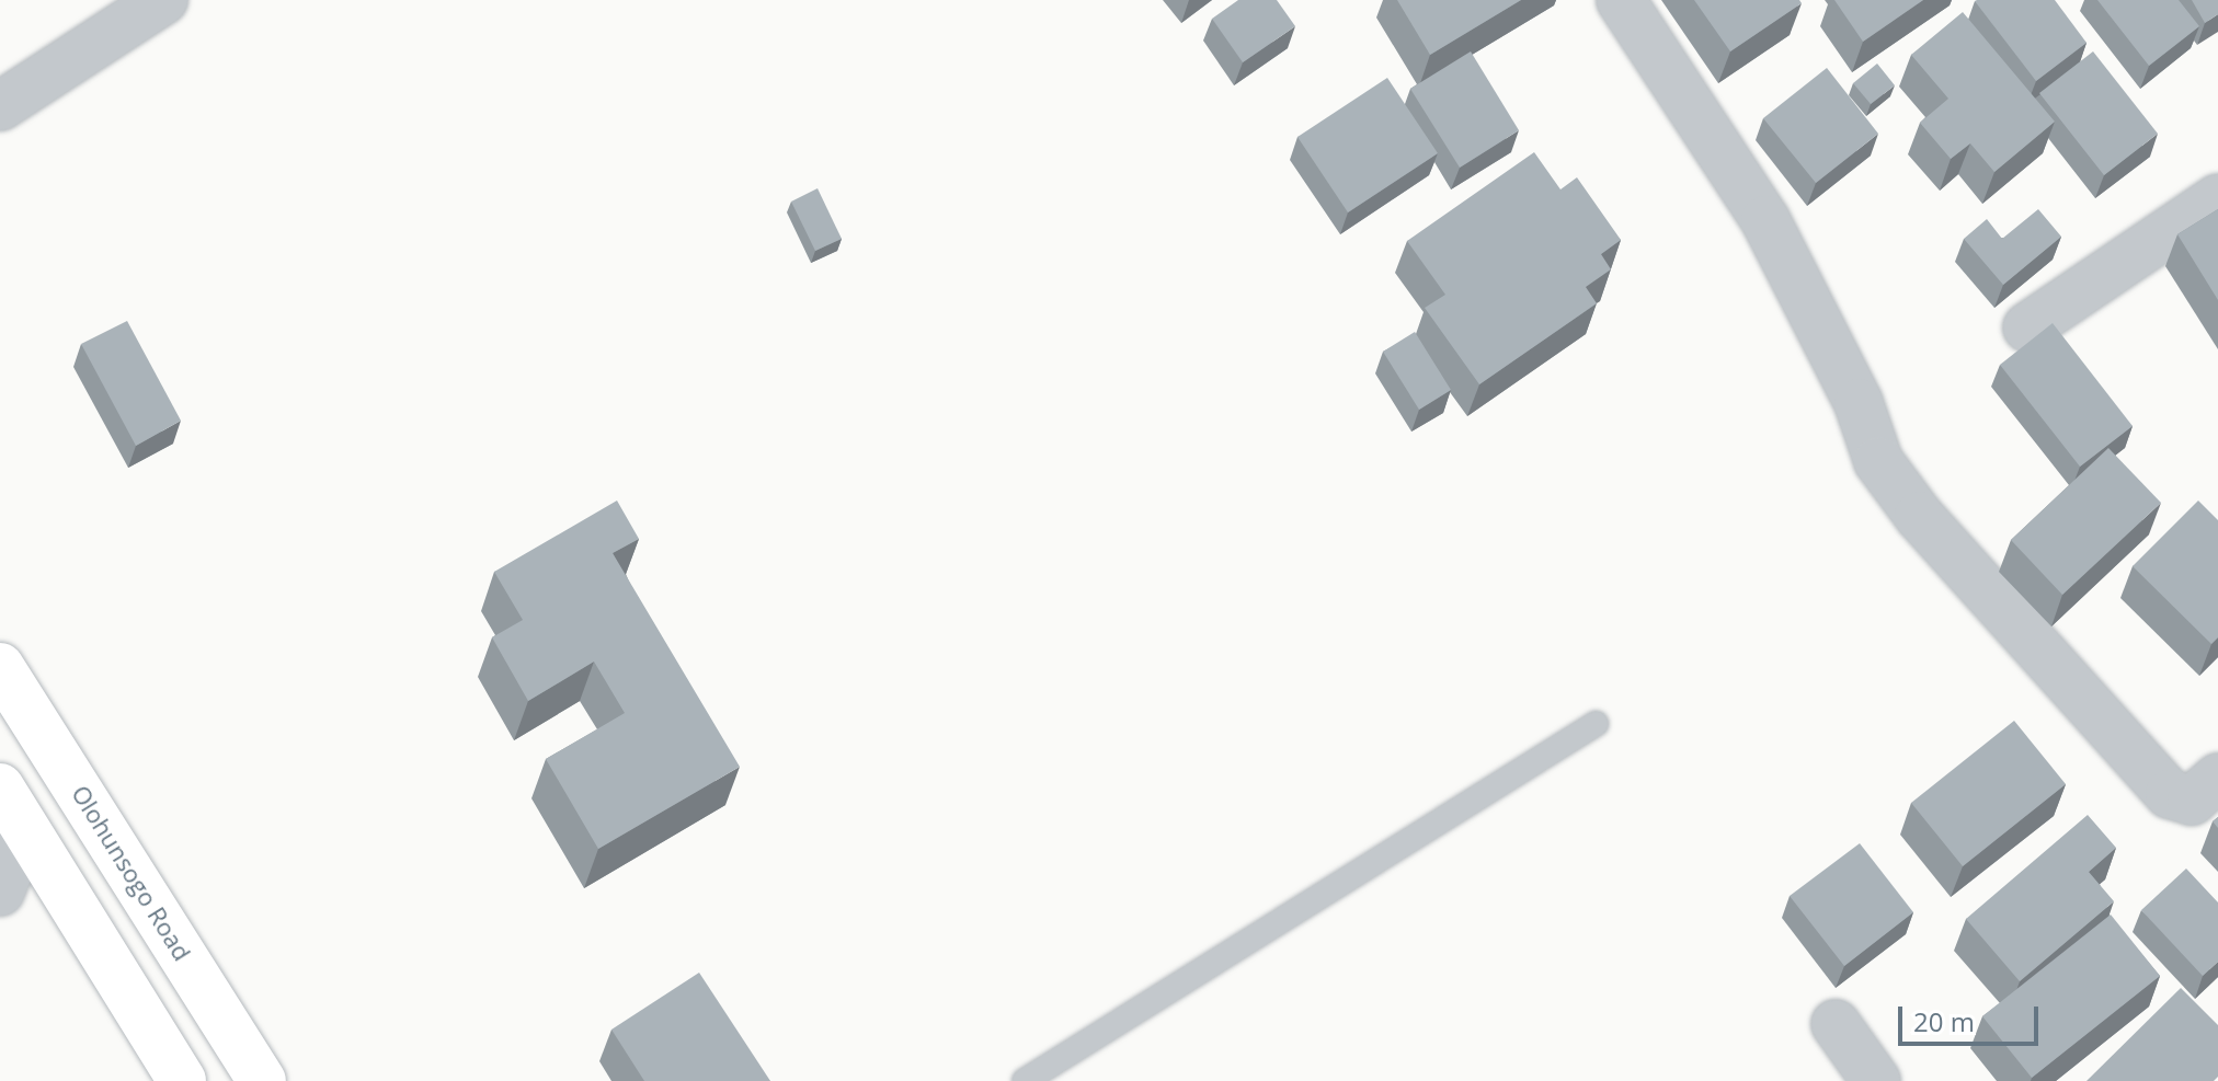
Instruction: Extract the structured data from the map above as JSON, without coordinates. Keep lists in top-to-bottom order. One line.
{"streets":{"main road":["Olohunsogo Road"]},"scale_bar":"20 m"}
